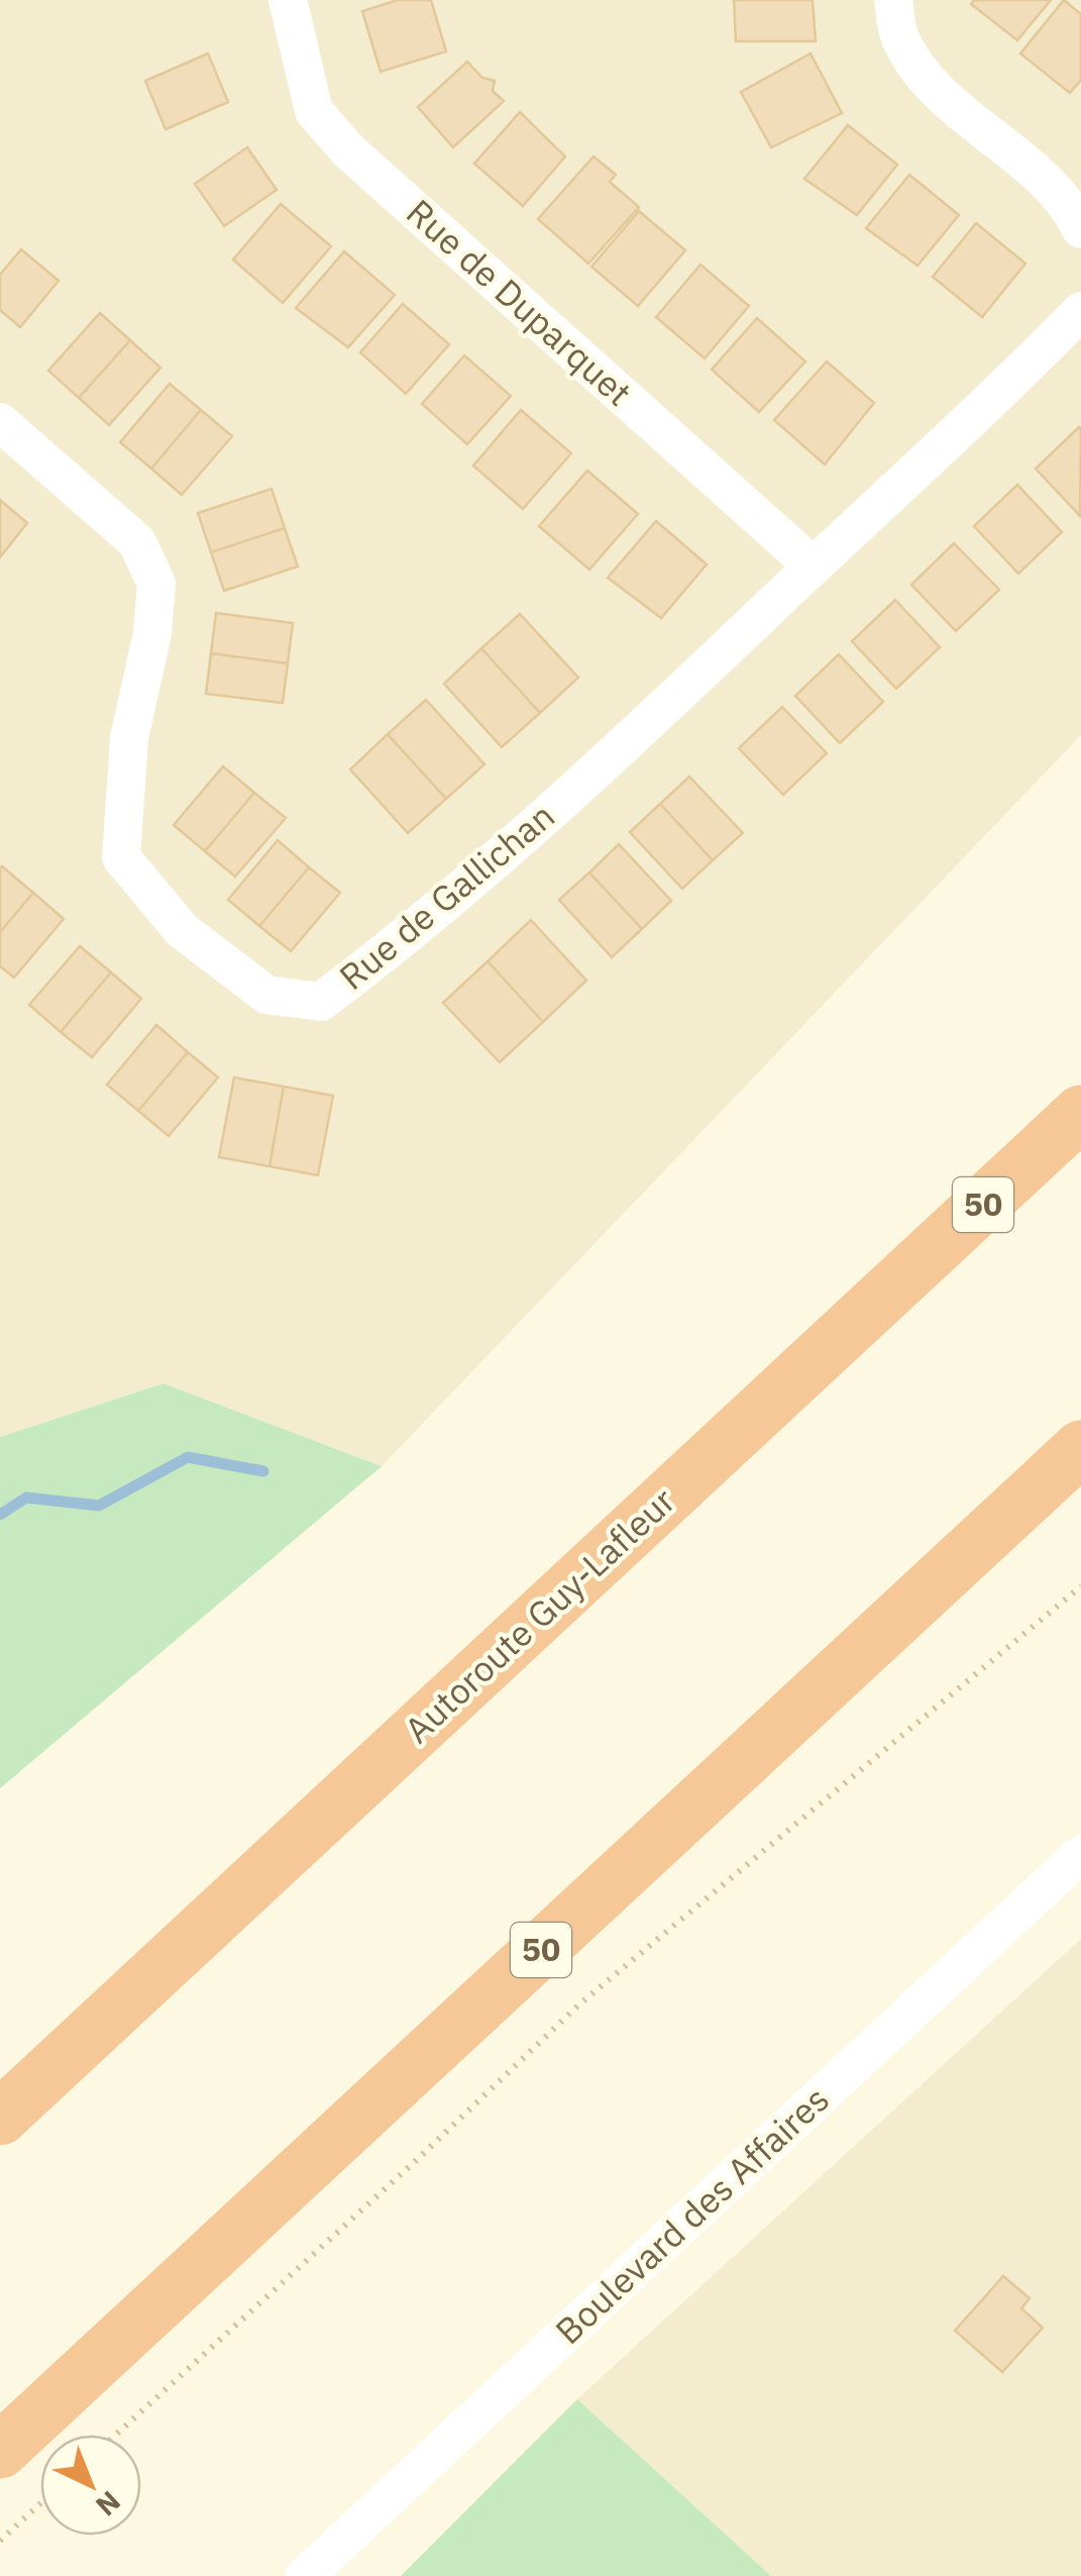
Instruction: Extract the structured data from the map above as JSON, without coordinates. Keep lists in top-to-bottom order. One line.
{"streets":{"highway":["50","Autoroute Guy-Lafleur"],"street":["Rue de Duparquet","Rue de Gallichan","Boulevard des Affaires"]},"crossings":[["Rue de Duparquet","Rue de Gallichan"]],"north":"bottom right"}
